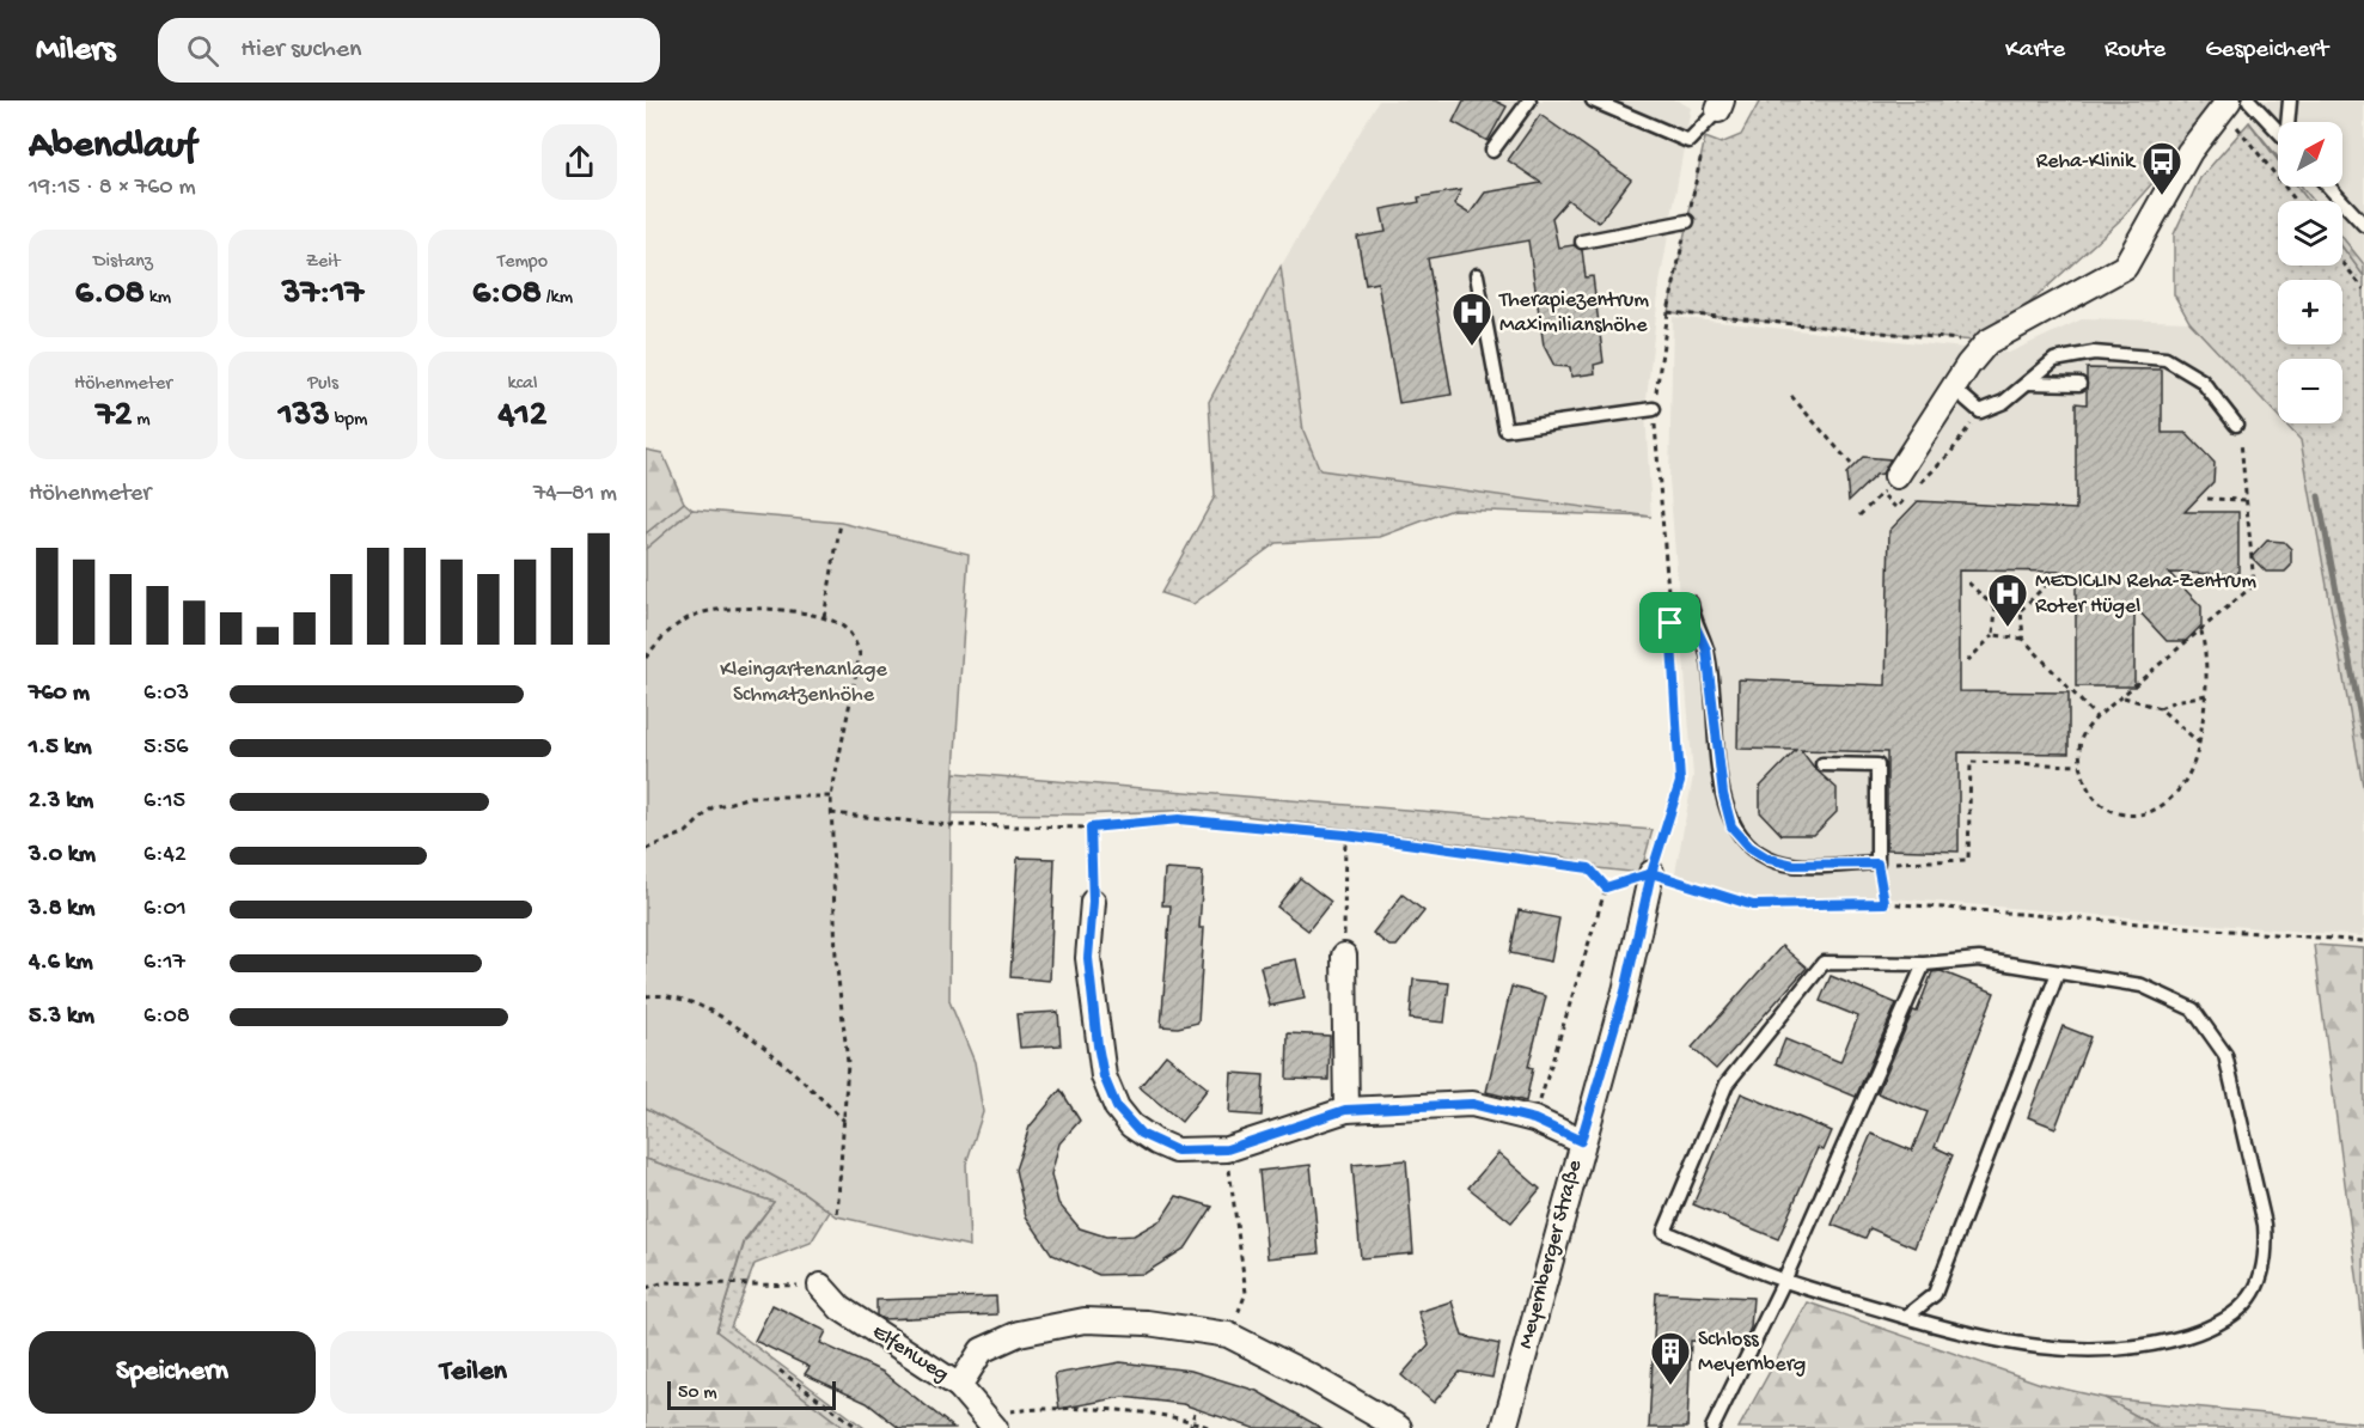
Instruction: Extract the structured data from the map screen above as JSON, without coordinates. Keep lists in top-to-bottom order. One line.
{"streets":{"street":["Meyernberger Straße","Elfenweg"]},"parks":["Kleingartenanlage Schmatzenhöhe"],"places":{"bus stop":["Reha-Klinik"],"hospital":["Therapiezentrum Maximilianshöhe","MEDICLIN Reha-Zentrum Roter Hügel"],"building":["Schloss Meyernberg"]},"scale_bar":"50 m","north":"top right","page":{"header":"Milers","search":"Hier suchen","nav":["Karte","Route","Gespeichert"],"heading":["Abendlauf","19:15 · 8 × 760 m"],"map_buttons":["+","−"],"stats":[["Distanz","6.08 km"],["Zeit","37:17"],["Tempo","6:08 /km"],["Höhenmeter","72 m"],["Puls","133 bpm"],["kcal","412"]],"chart":["Höhenmeter","74–81 m"],"list":[{"name":"760 m","note":"6:03"},{"name":"1.5 km","note":"5:56"},{"name":"2.3 km","note":"6:15"},{"name":"3.0 km","note":"6:42"},{"name":"3.8 km","note":"6:01"},{"name":"4.6 km","note":"6:17"},{"name":"5.3 km","note":"6:08"}],"buttons":["Speichern","Teilen"],"scale":"50 m"}}
